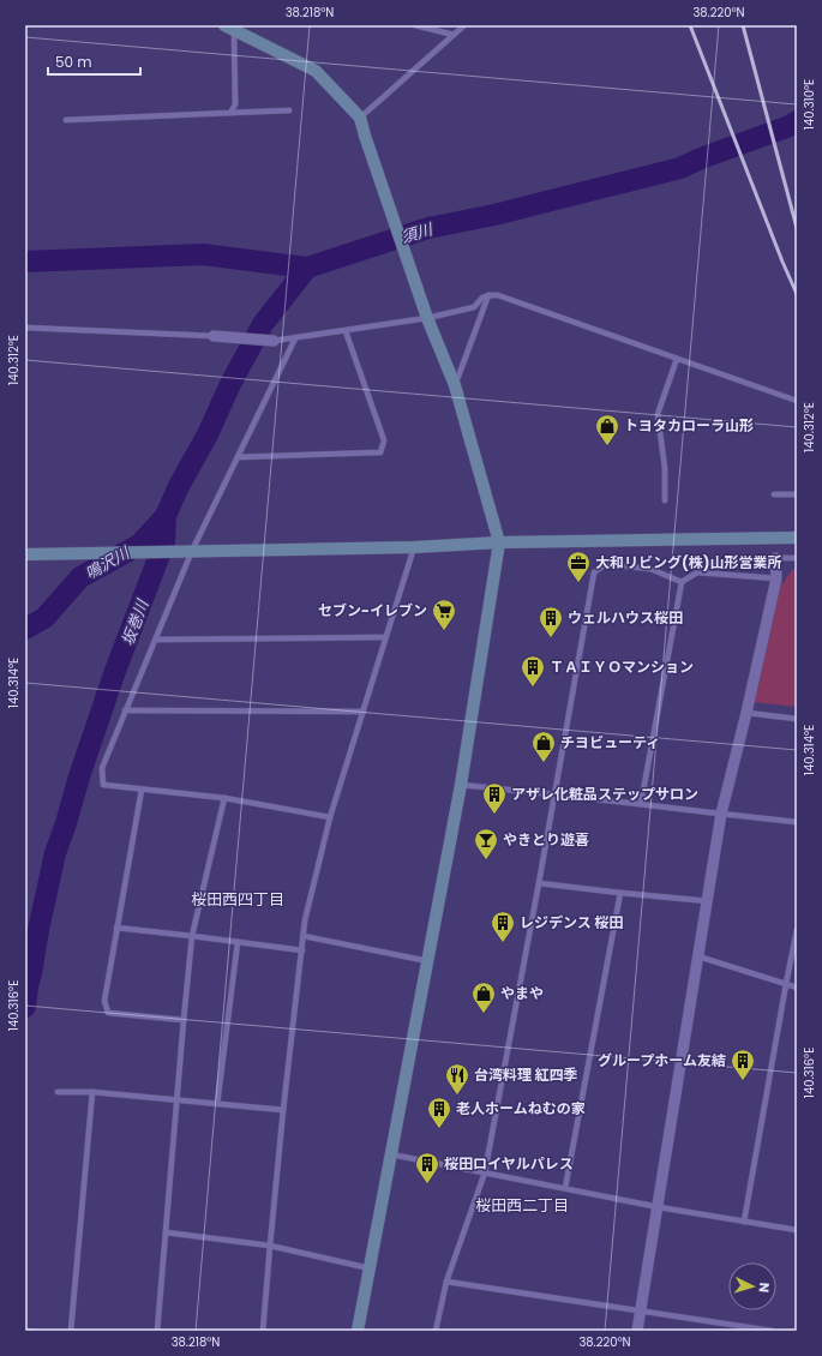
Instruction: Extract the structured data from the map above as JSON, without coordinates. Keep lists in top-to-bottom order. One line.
{"districts":["桜田西四丁目","桜田西二丁目"],"water":["須川","鳴沢川","坂巻川"],"places":{"shop":["トヨタカローラ山形","チヨビューティ","やまや"],"office":["大和リビング(株)山形営業所"],"supermarket":["セブン-イレブン"],"building":["ウェルハウス桜田","ＴＡＩＹＯマンション","アザレ化粧品ステップサロン","レジデンス 桜田","グループホーム友結","老人ホームねむの家","桜田ロイヤルパレス"],"bar":["やきとり遊喜"],"restaurant":["台湾料理 紅四季"]},"scale_bar":"50 m","north":"right","coordinates":["38.218°N","38.220°N","140.310°E","140.312°E","140.314°E","140.316°E"]}
